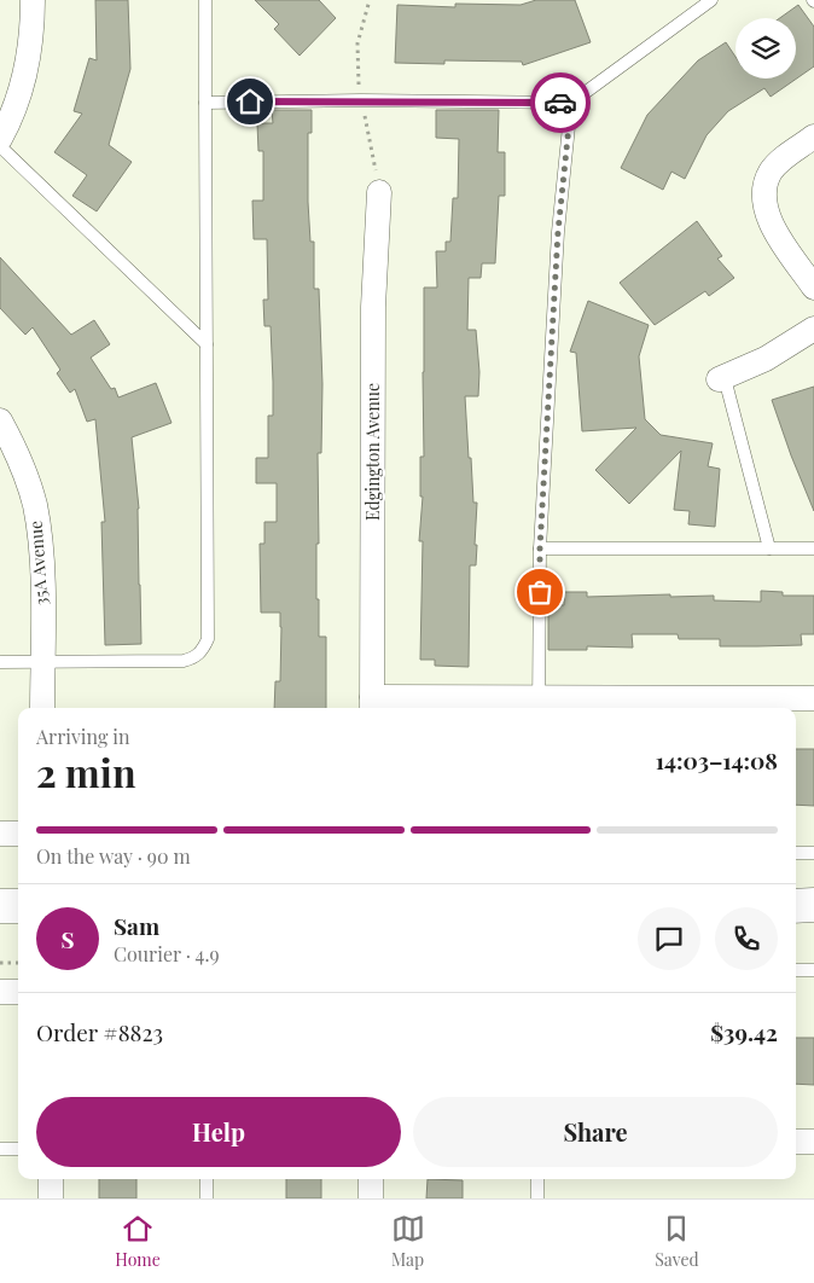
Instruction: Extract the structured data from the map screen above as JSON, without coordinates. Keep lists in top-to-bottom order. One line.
{"streets":{"street":["Edgington Avenue","35A Avenue"]},"page":{"heading":["2 min","Arriving in","14:03–14:08"],"panel":["Sam","Courier · 4.9","Order #8823","$39.42"],"bar":"On the way · 90 m","round":"S","buttons":["Help","Share"],"tabs":["Home","Map","Saved"]}}
